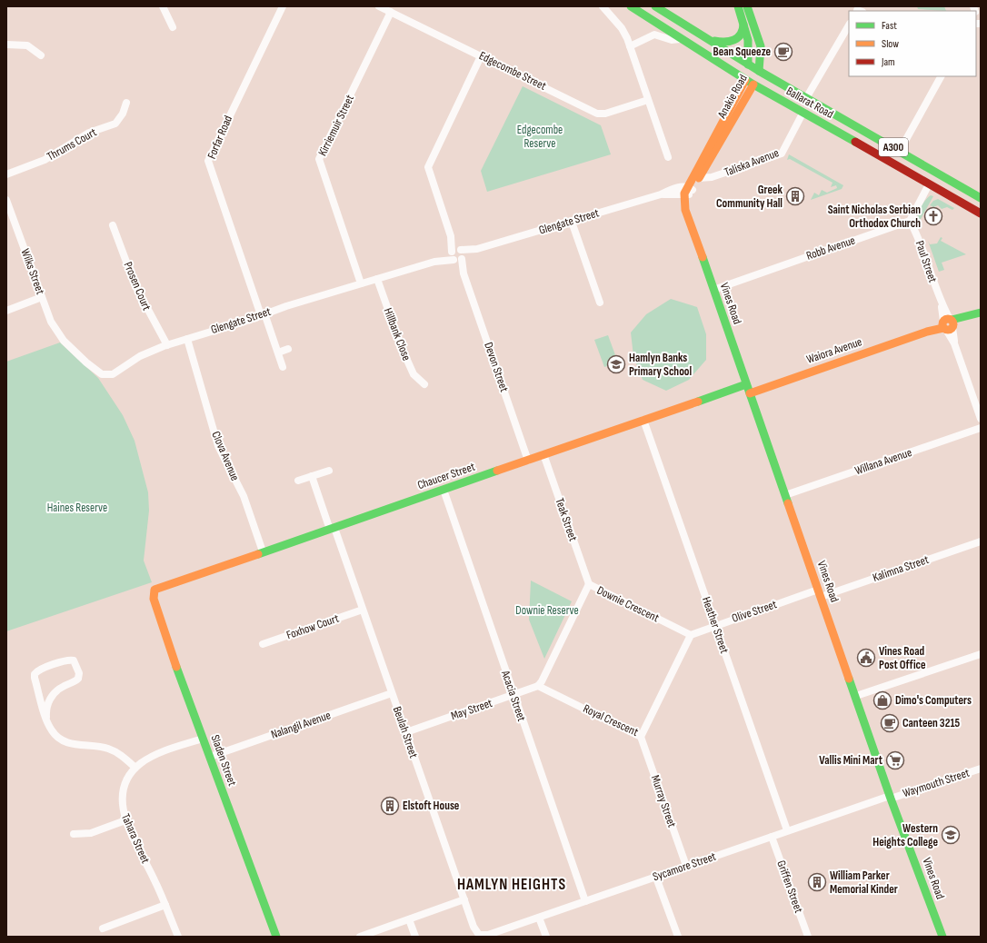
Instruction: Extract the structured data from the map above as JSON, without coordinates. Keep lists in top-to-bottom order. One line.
{"streets":{"main road":["Anakie Road","Ballarat Road","A300","Vines Road","Waiora Avenue","Chaucer Street","Sladen Street"],"street":["Edgecombe Street","Kirriemuir Street","Forfar Road","Thrums Court","Taliska Avenue","Glengate Street","Robb Avenue","Paul Street","Wilks Street","Prosen Court","Hillbank Close","Devon Street","Clova Avenue","Willana Avenue","Teak Street","Kalimna Street","Downie Crescent","Olive Street","Heather Street","Foxhow Court","Acacia Street","May Street","Royal Crescent","Nalangil Avenue","Beulah Street","Waymouth Street","Murray Street","Tahara Street","Sycamore Street","Griffen Street"]},"crossings":[["Edgecombe Street","Kirriemuir Street"],["Edgecombe Street","Devon Street"],["Anakie Road","Ballarat Road"],["Anakie Road","Taliska Avenue"],["Anakie Road","Glengate Street"],["Anakie Road","Vines Road"],["Ballarat Road","Taliska Avenue"],["Kirriemuir Street","Glengate Street"],["Forfar Road","Glengate Street"],["Glengate Street","Wilks Street"],["Glengate Street","Prosen Court"],["Glengate Street","Vines Road"],["Glengate Street","Hillbank Close"],["Glengate Street","Devon Street"],["Glengate Street","Clova Avenue"],["Robb Avenue","Paul Street"],["Robb Avenue","Vines Road"],["Paul Street","Waiora Avenue"],["Vines Road","Waiora Avenue"],["Vines Road","Willana Avenue"],["Vines Road","Chaucer Street"],["Vines Road","Kalimna Street"],["Vines Road","Olive Street"],["Vines Road","Waymouth Street"],["Vines Road","Sycamore Street"],["Devon Street","Chaucer Street"],["Clova Avenue","Chaucer Street"],["Chaucer Street","Teak Street"],["Chaucer Street","Heather Street"],["Chaucer Street","Acacia Street"],["Chaucer Street","Beulah Street"],["Chaucer Street","Sladen Street"],["Teak Street","Downie Crescent"],["Kalimna Street","Olive Street"],["Downie Crescent","Olive Street"],["Downie Crescent","May Street"],["Downie Crescent","Royal Crescent"],["Olive Street","Heather Street"],["Olive Street","Royal Crescent"],["Heather Street","Sycamore Street"],["Foxhow Court","Beulah Street"],["Acacia Street","May Street"],["Acacia Street","Sycamore Street"],["May Street","Royal Crescent"],["May Street","Beulah Street"],["Royal Crescent","Murray Street"],["Nalangil Avenue","Beulah Street"],["Nalangil Avenue","Sladen Street"],["Beulah Street","Sycamore Street"],["Sladen Street","Tahara Street"],["Waymouth Street","Sycamore Street"],["Murray Street","Sycamore Street"],["Sycamore Street","Griffen Street"]],"districts":["HAMLYN HEIGHTS"],"parks":["Edgecombe Reserve","Haines Reserve","Downie Reserve"],"places":{"cafe":["Bean Squeeze","Canteen 3215"],"building":["Greek Community Hall","Elstoft House","William Parker Memorial Kinder"],"church":["Saint Nicholas Serbian Orthodox Church"],"school or university":["Hamlyn Banks Primary School","Western Heights College"],"public building":["Vines Road Post Office"],"shop":["Dimo's Computers"],"supermarket":["Vallis Mini Mart"]},"legend":["Fast","Slow","Jam"]}
